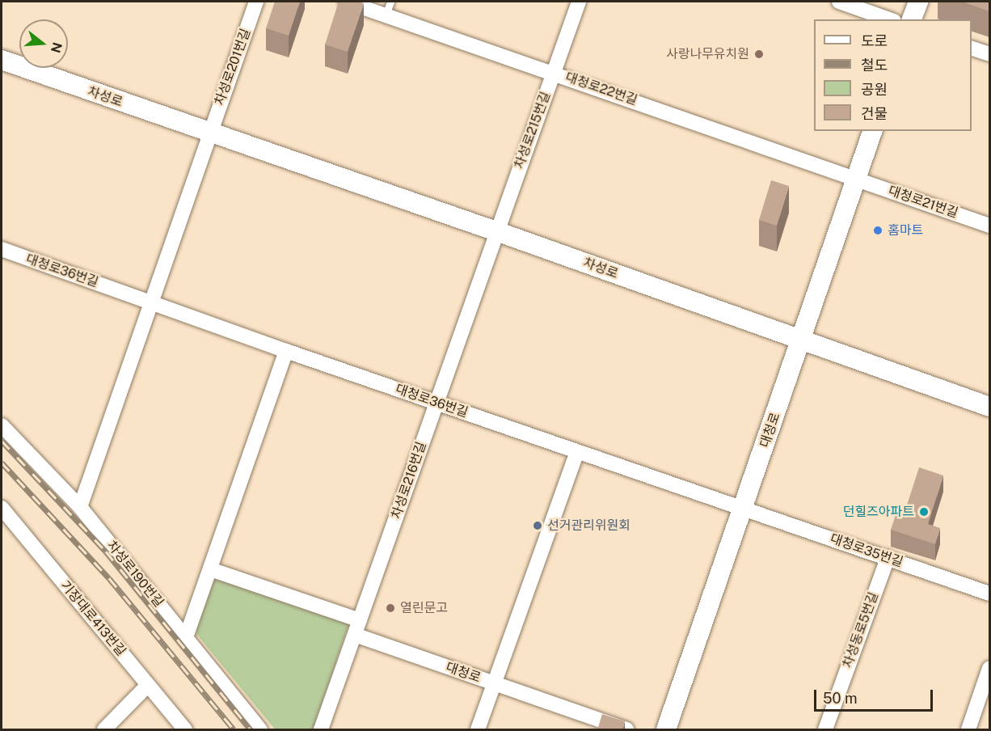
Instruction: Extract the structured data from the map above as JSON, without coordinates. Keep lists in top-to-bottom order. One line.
{"streets":{"main road":["차성로","대청로"],"street":["차성로201번길","대청로22번길","차성로215번길","대청로21번길","대청로36번길","차성로216번길","대청로35번길","차성로190번길","기장대로413번길","차성동로5번길"]},"crossings":[["차성로201번길","차성로"],["대청로22번길","차성로215번길"],["대청로22번길","대청로21번길"],["대청로22번길","대청로"],["차성로","차성로215번길"],["차성로","대청로"],["차성로","차성로216번길"],["차성로215번길","차성로216번길"],["대청로21번길","대청로"],["대청로36번길","대청로"],["대청로36번길","차성로216번길"],["대청로36번길","대청로35번길"],["대청로","차성로216번길"],["대청로","대청로35번길"],["대청로35번길","차성동로5번길"]],"places":["사랑나무유치원","홈마트","던힐즈아파트","선거관리위원회","열린문고"],"legend":["도로","철도","공원","건물"],"scale_bar":"50 m","north":"right"}
